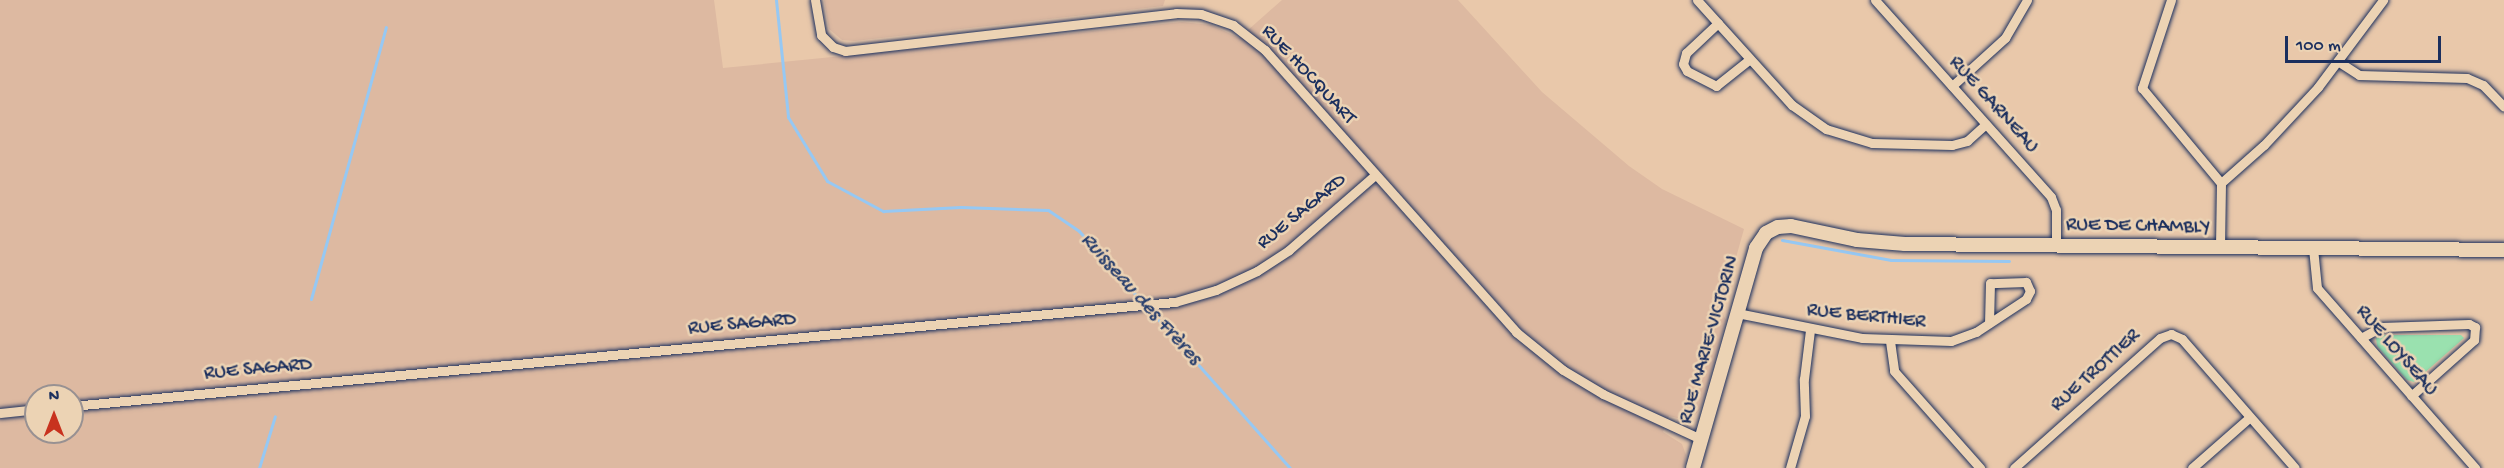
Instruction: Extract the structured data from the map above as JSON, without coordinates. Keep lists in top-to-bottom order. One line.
{"streets":{"street":["RUE HOCQUART","RUE GARNEAU","RUE SAGARD","RUE DE CHAMBLY","RUE BERTHIER","RUE MARIE-VICTORIN","RUE LOYSEAU","RUE TROTTIER"]},"crossings":[["RUE HOCQUART","RUE SAGARD"],["RUE HOCQUART","RUE MARIE-VICTORIN"],["RUE GARNEAU","RUE DE CHAMBLY"],["RUE DE CHAMBLY","RUE MARIE-VICTORIN"],["RUE DE CHAMBLY","RUE LOYSEAU"],["RUE BERTHIER","RUE MARIE-VICTORIN"]],"water":["Ruisseau des Frères"],"scale_bar":"100 m","north":"top"}
